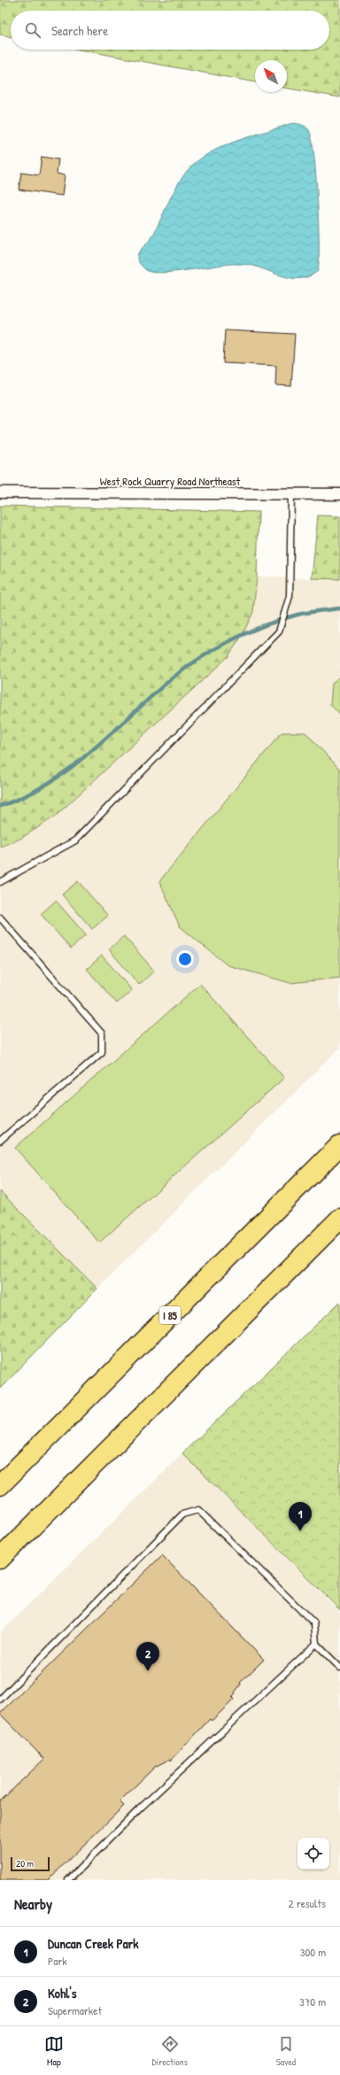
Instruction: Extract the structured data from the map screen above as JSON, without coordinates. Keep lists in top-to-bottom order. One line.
{"streets":{"highway":["I 85"],"street":["West Rock Quarry Road Northeast"]},"scale_bar":"20 m","north":"top left","page":{"search":"Search here","pins":["1","2"],"scale":"20 m","heading":["Nearby","2 results"],"list":[{"mark":"1","name":"Duncan Creek Park","note":"Park","value":"300 m"},{"mark":"2","name":"Kohl's","note":"Supermarket","value":"370 m"}],"nav":["Map","Directions","Saved"]}}
